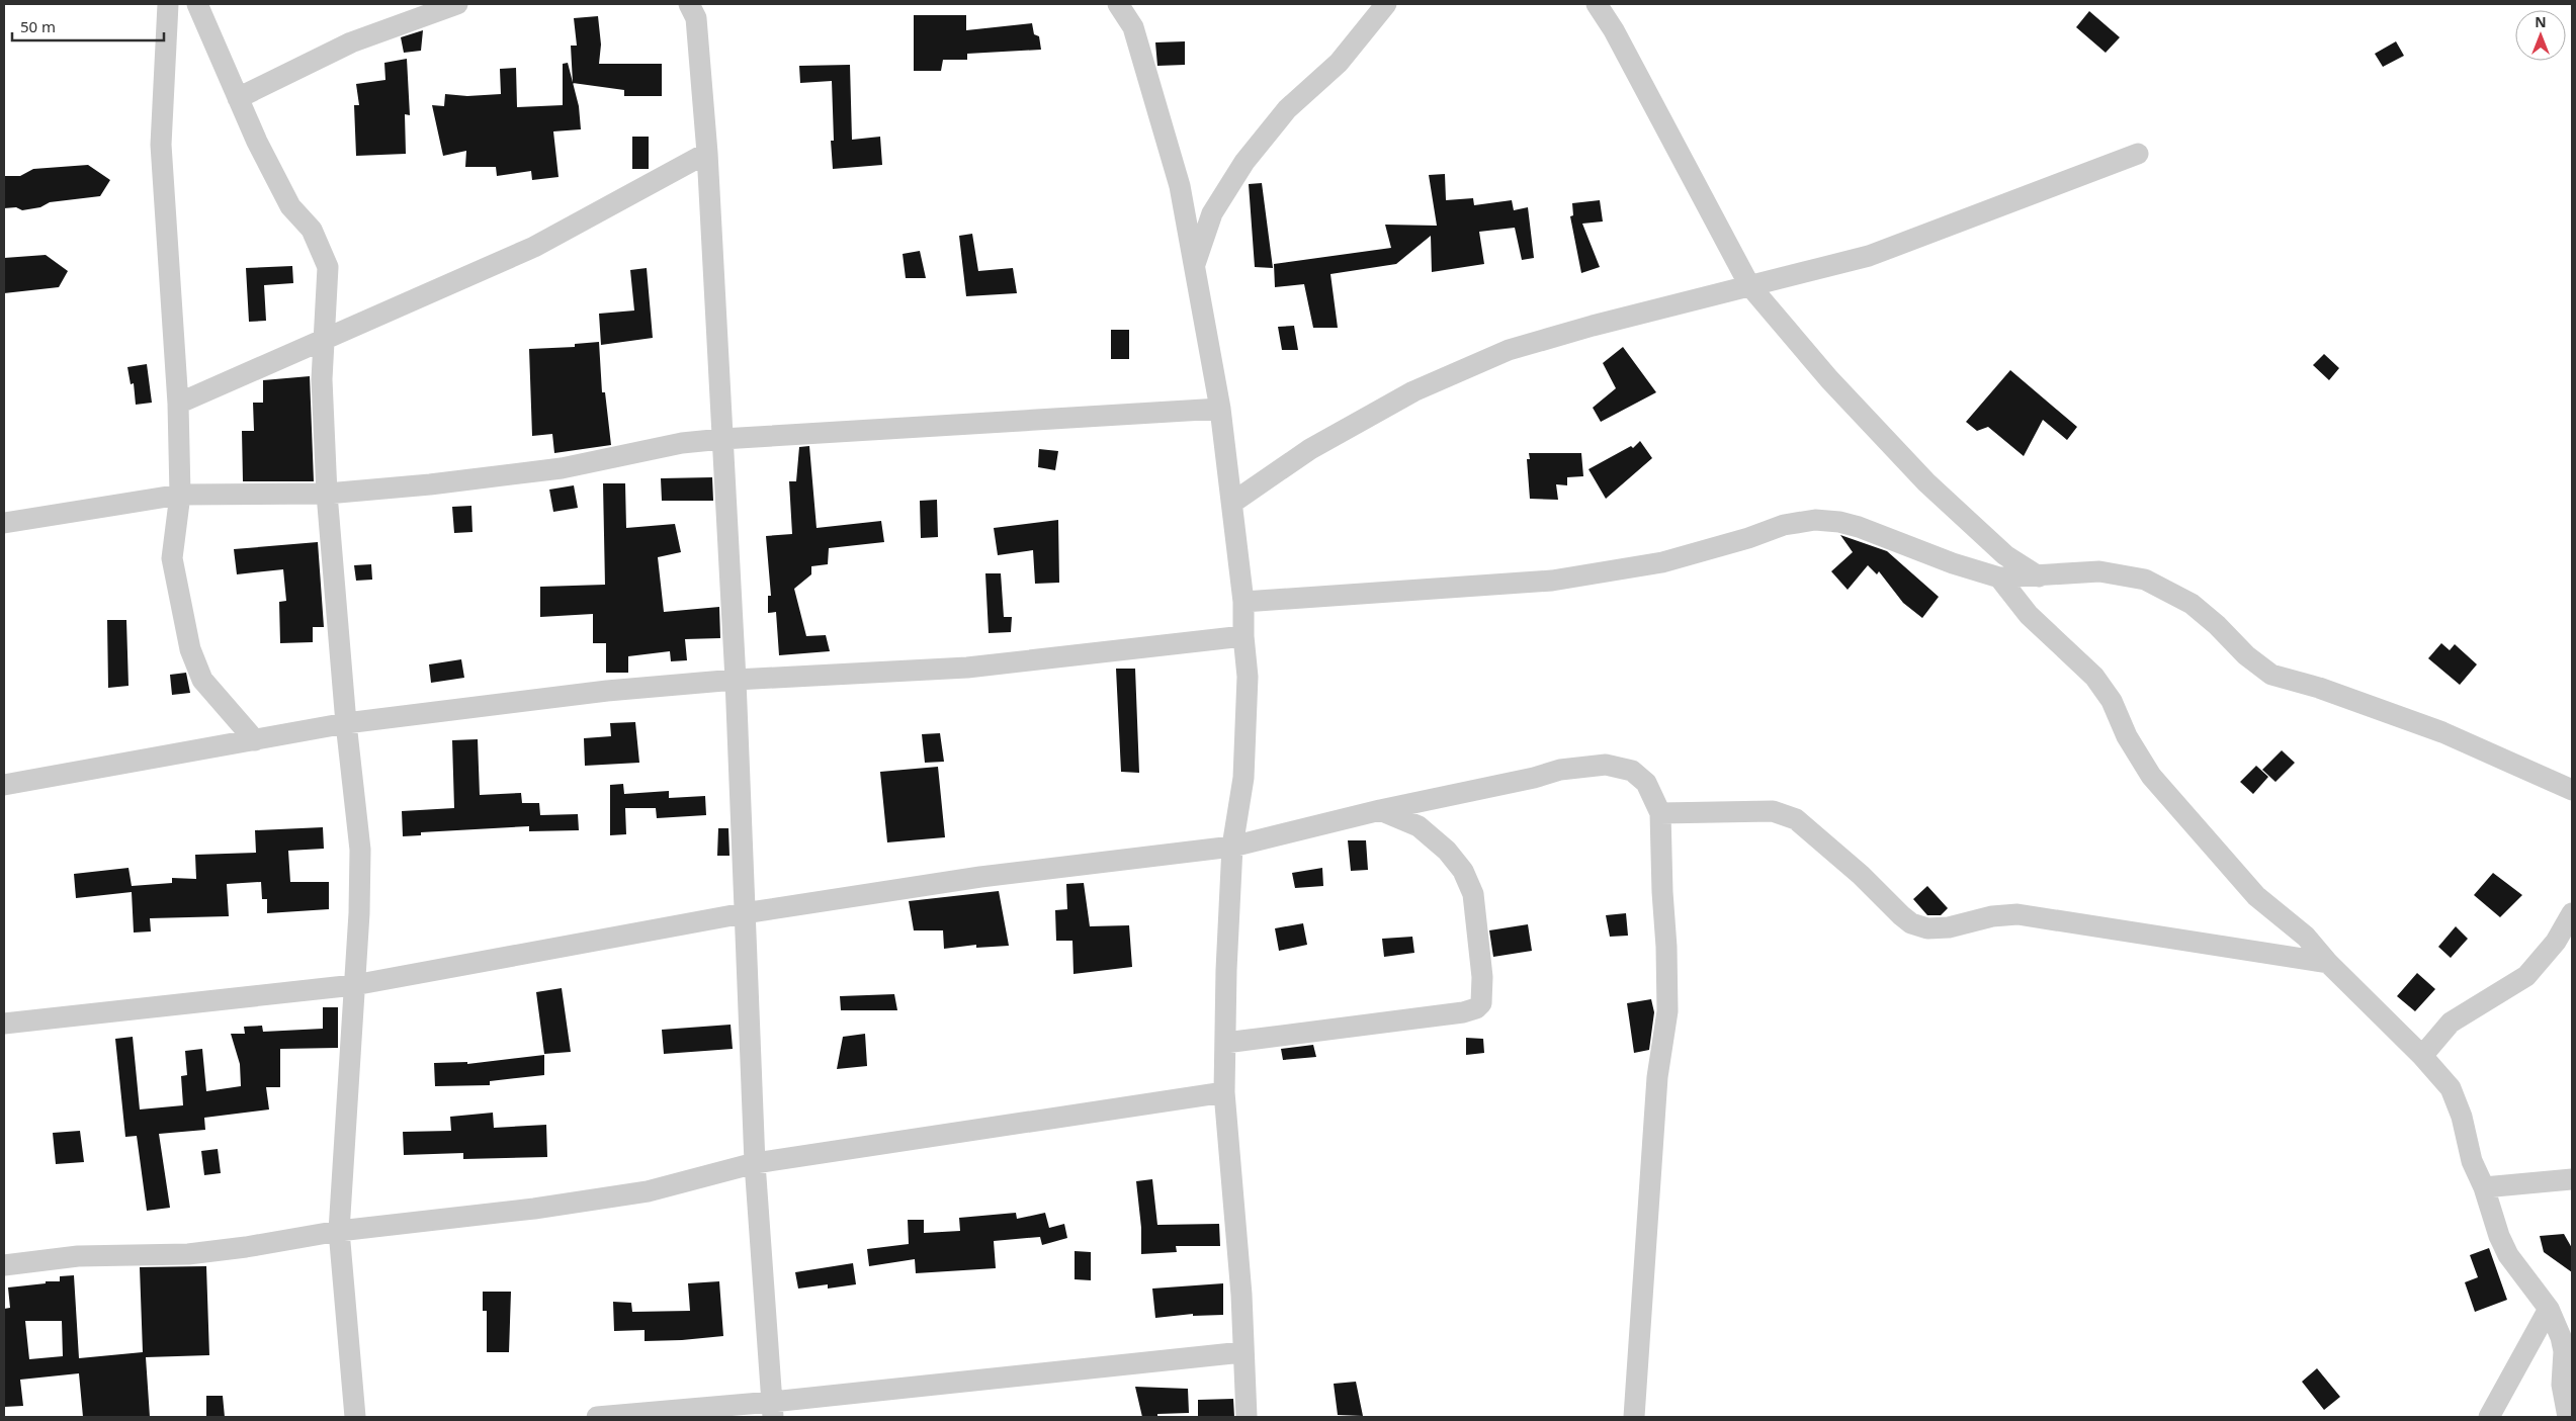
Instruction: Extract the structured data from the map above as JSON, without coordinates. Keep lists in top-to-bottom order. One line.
{"scale_bar":"50 m","north":"top"}
